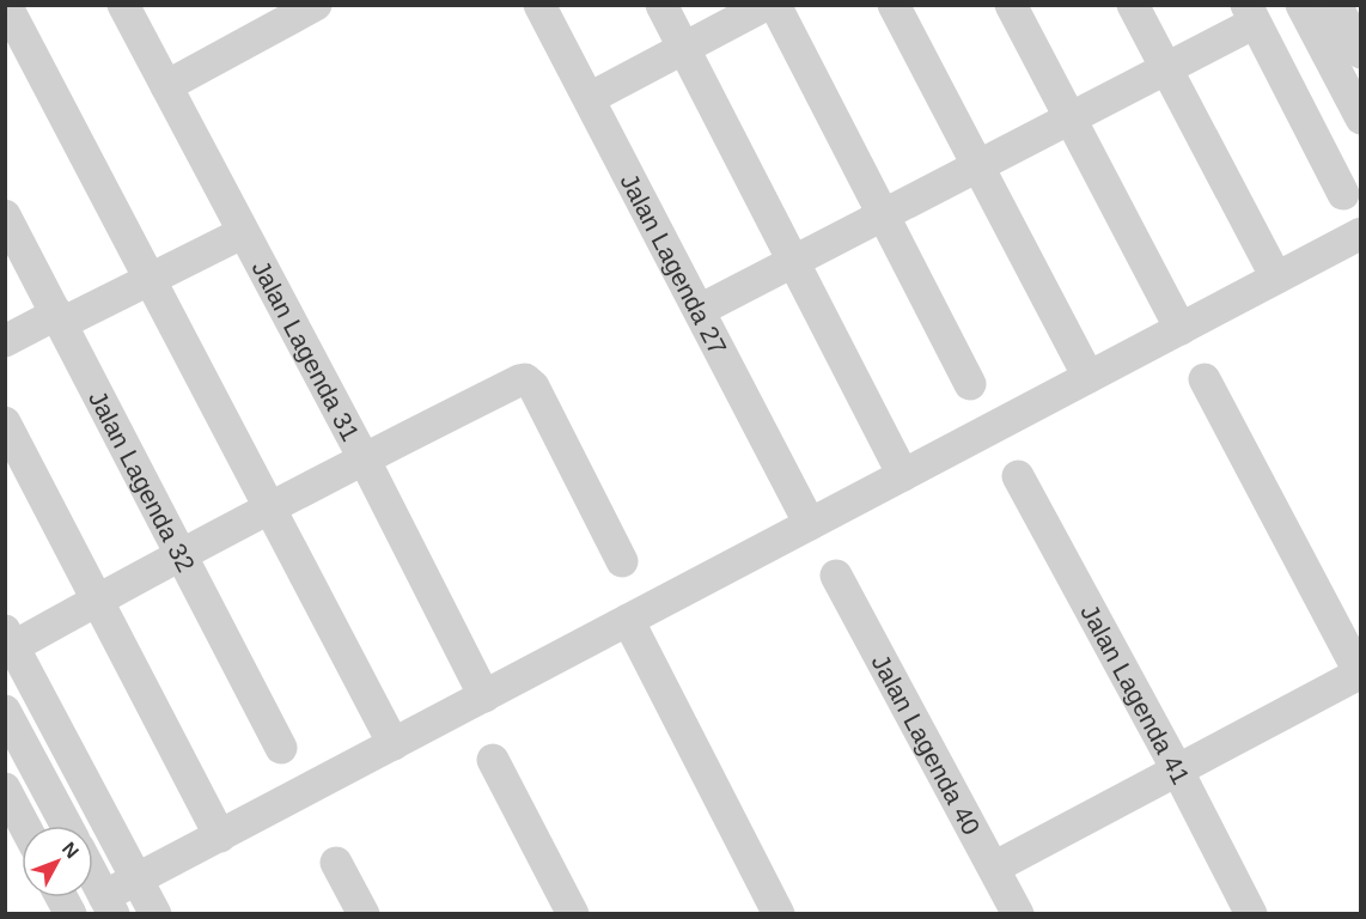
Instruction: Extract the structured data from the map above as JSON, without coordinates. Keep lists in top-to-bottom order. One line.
{"streets":{"street":["Jalan Lagenda 27","Jalan Lagenda 31","Jalan Lagenda 32","Jalan Lagenda 41","Jalan Lagenda 40"]},"north":"top right"}
